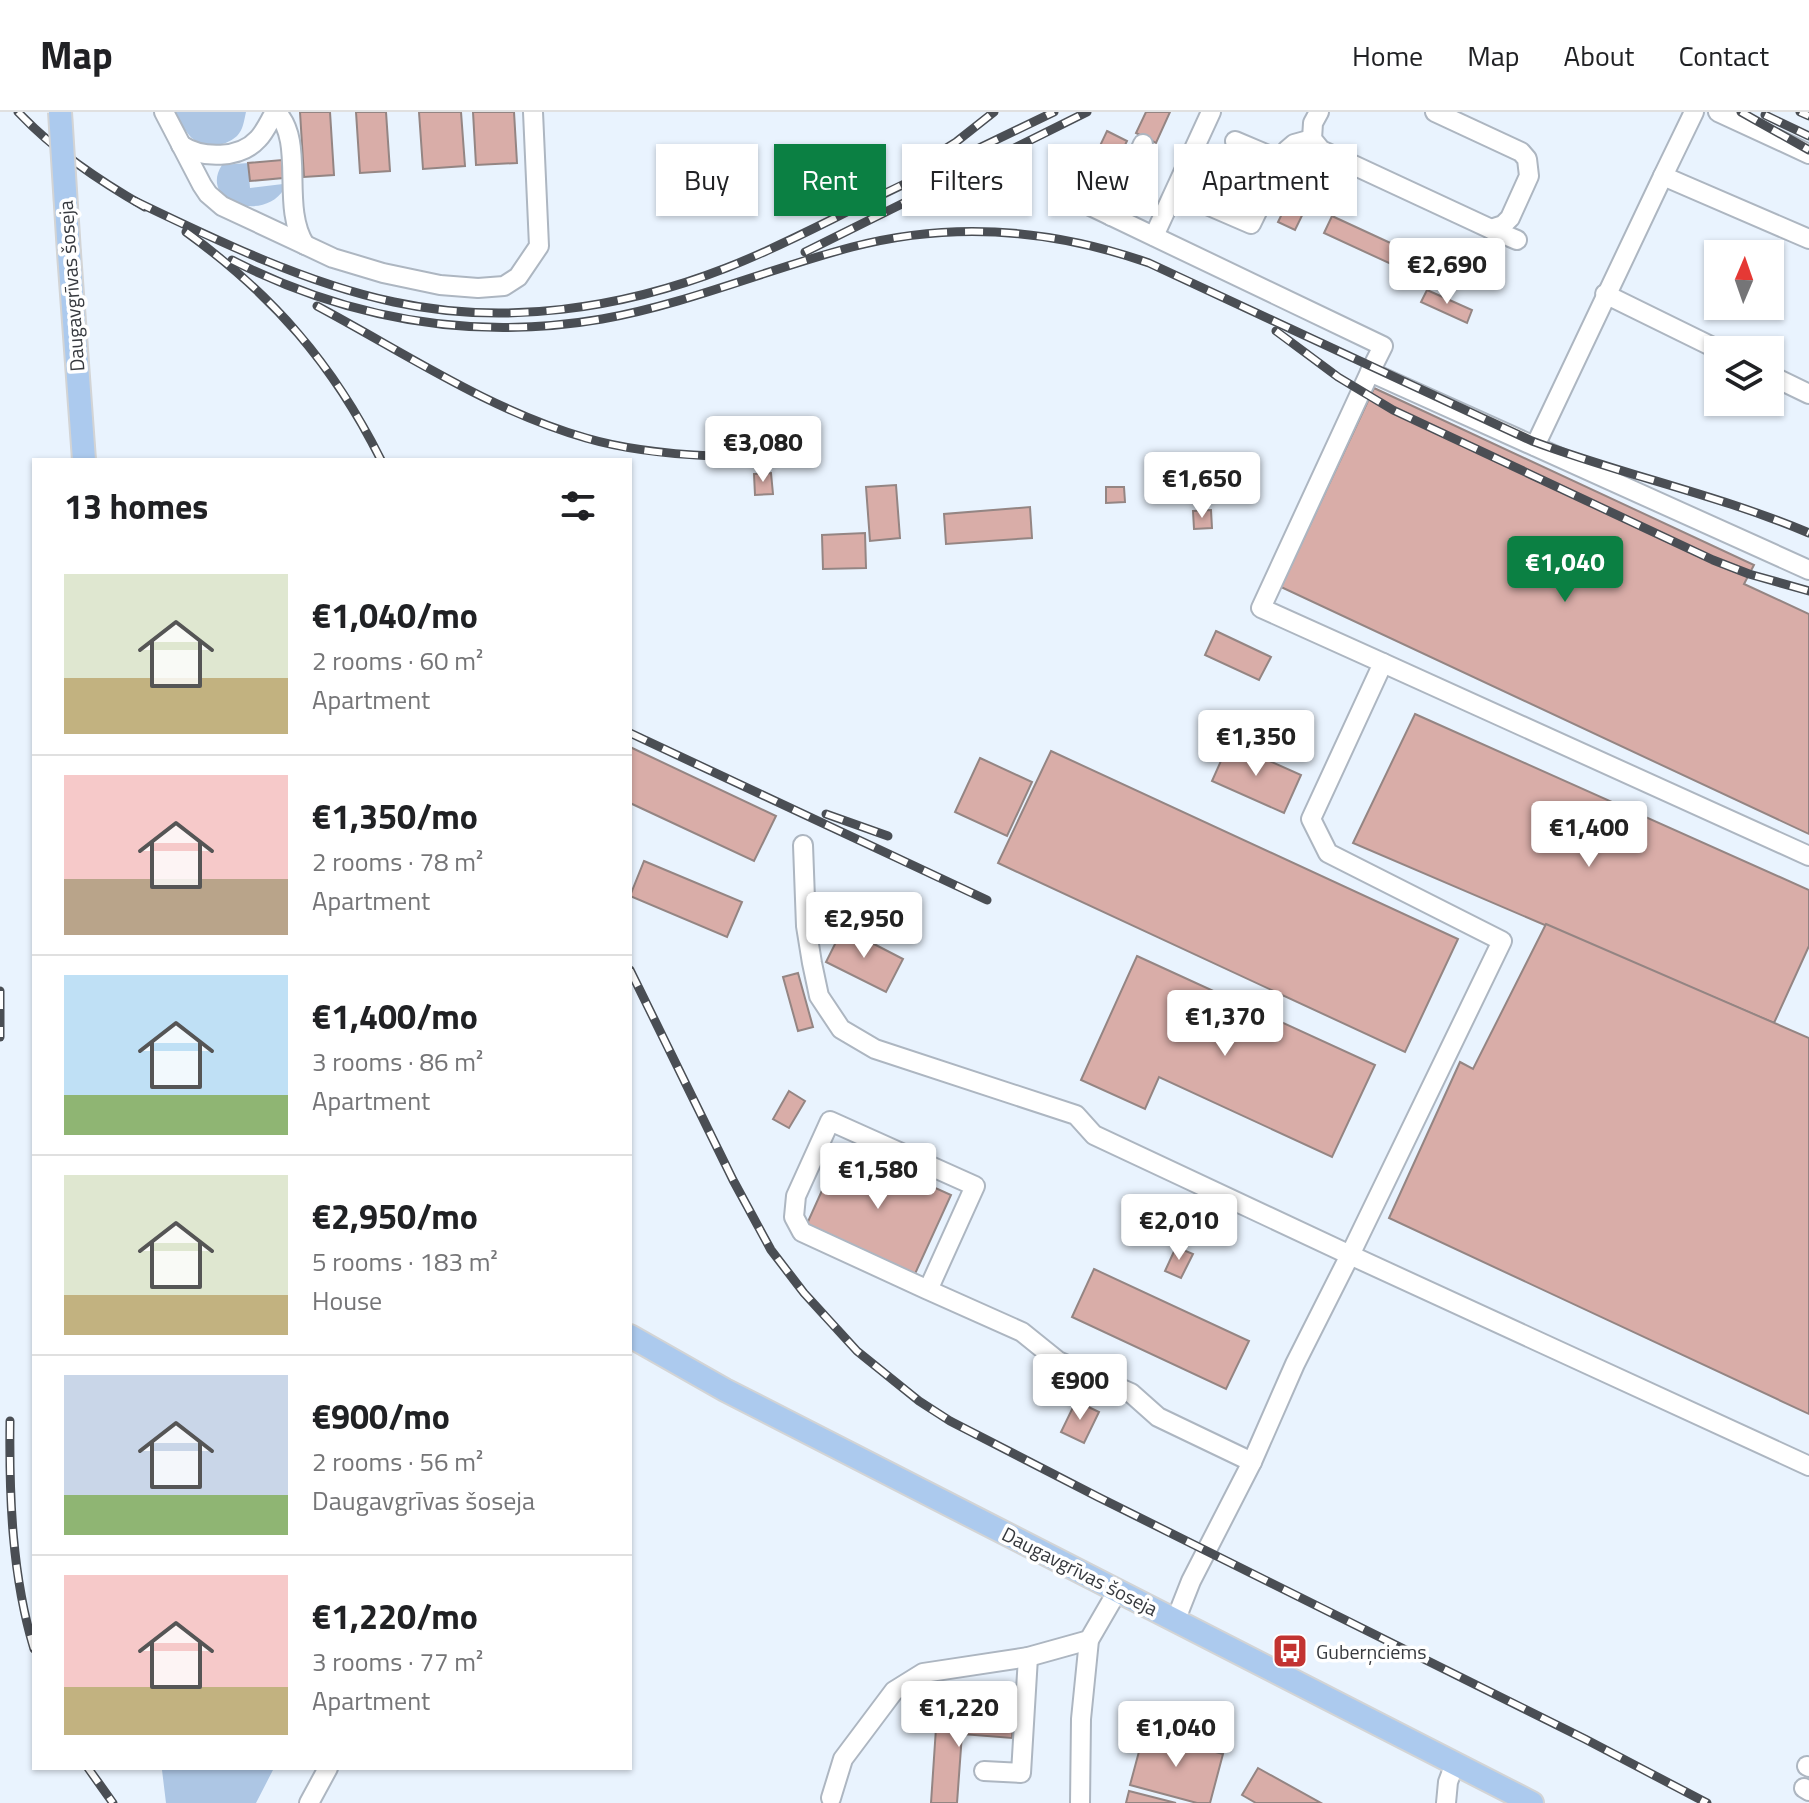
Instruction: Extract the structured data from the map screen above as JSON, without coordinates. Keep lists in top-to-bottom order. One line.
{"streets":{"main road":["Daugavgrīvas šoseja"]},"places":{"bus stop":["Guberņciems"]},"north":"top","page":{"header":"Map","nav":["Home","Map","About","Contact"],"chip":["Buy","Rent","Filters","New","Apartment"],"price":["€2,690","€3,080","€1,650","€1,040","€1,350","€1,400","€2,950","€1,370","€1,580","€2,010","€900","€1,220","€1,040"],"heading":"13 homes","list":[{"name":"€1,040/mo","note":"2 rooms · 60 m² · Apartment"},{"name":"€1,350/mo","note":"2 rooms · 78 m² · Apartment"},{"name":"€1,400/mo","note":"3 rooms · 86 m² · Apartment"},{"name":"€2,950/mo","note":"5 rooms · 183 m² · House"},{"name":"€900/mo","note":"2 rooms · 56 m² · Daugavgrīvas šoseja"},{"name":"€1,220/mo","note":"3 rooms · 77 m² · Apartment"}]}}
